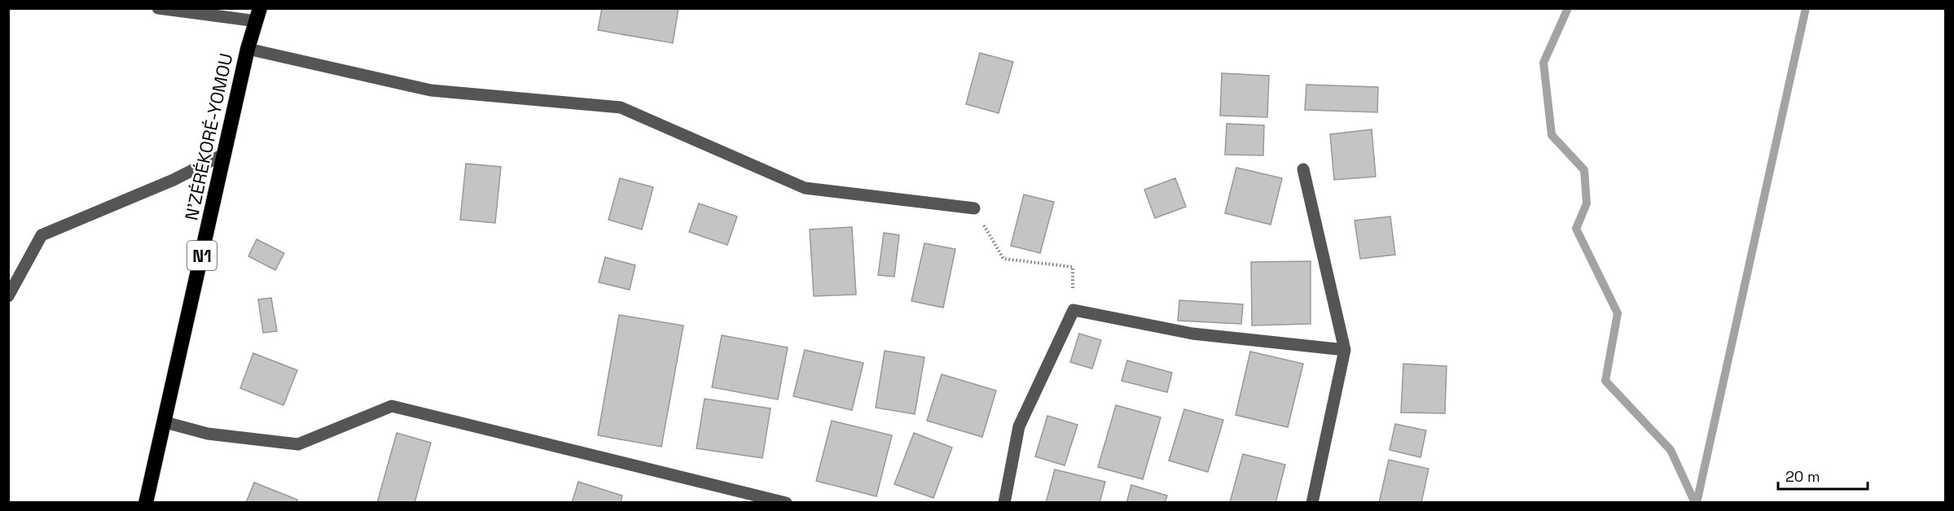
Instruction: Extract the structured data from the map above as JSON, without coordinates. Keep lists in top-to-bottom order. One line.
{"streets":{"highway":["N'ZÉRÉKORÉ-YOMOU","N1"]},"scale_bar":"20 m"}
